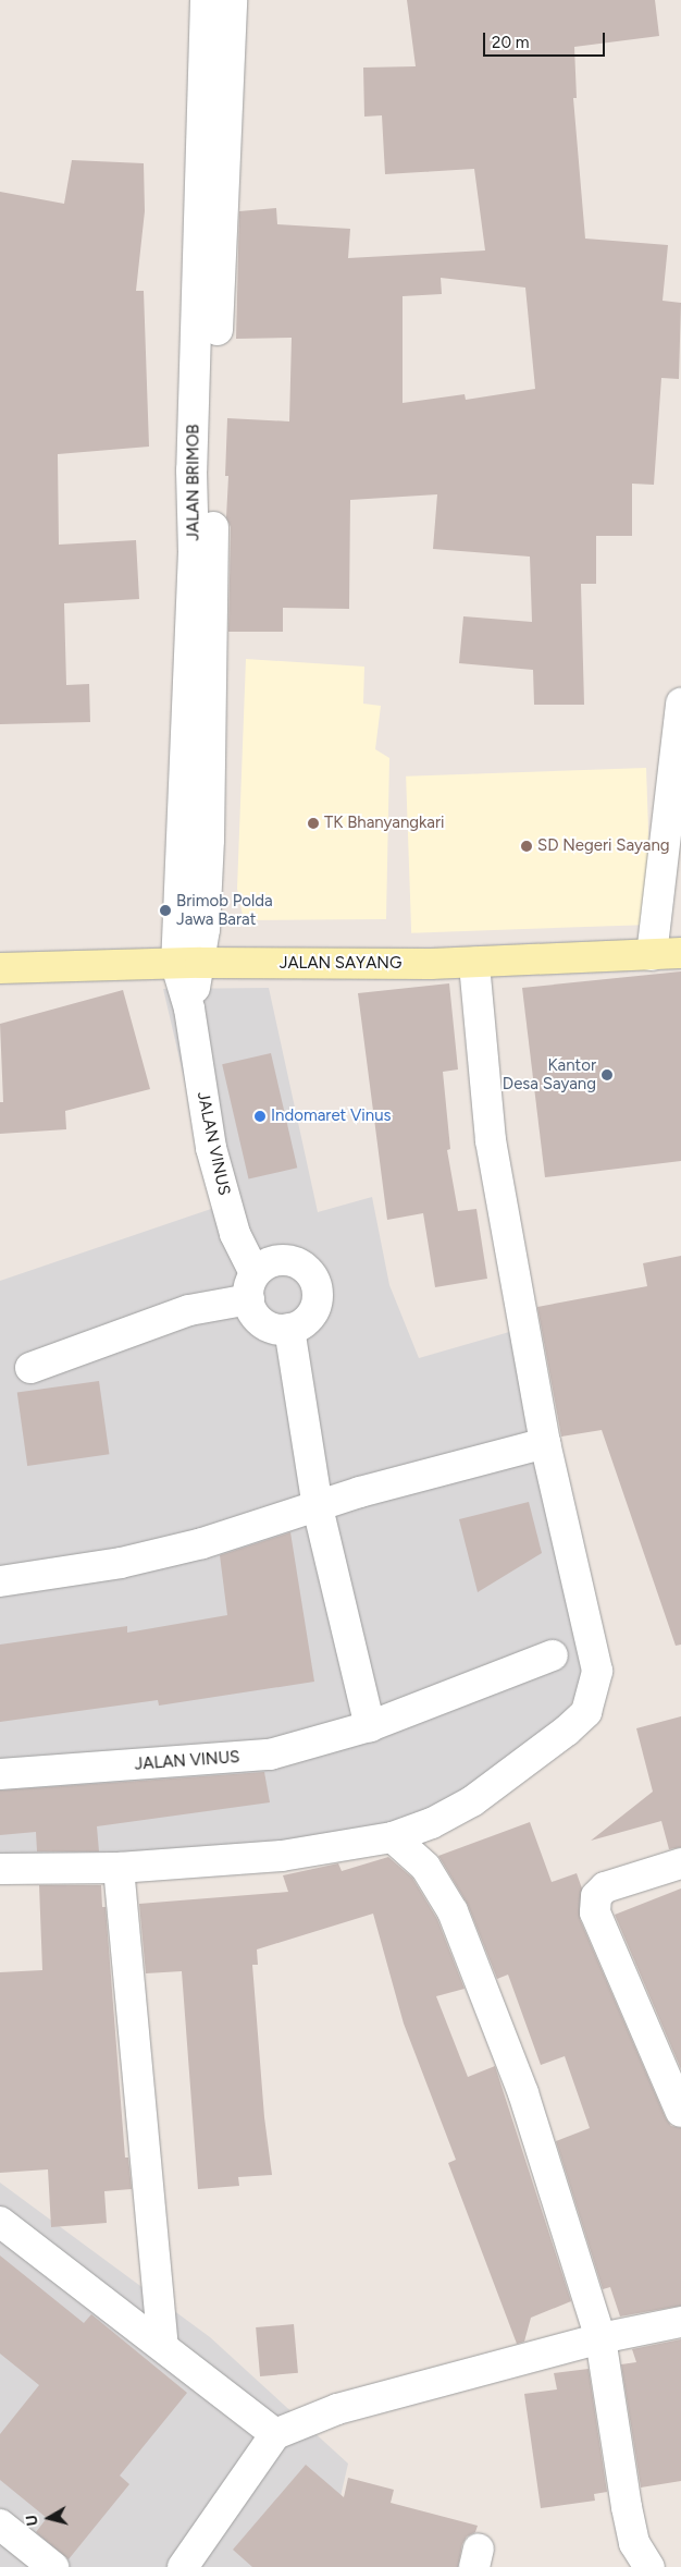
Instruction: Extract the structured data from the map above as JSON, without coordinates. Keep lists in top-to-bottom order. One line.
{"streets":{"main road":["JALAN SAYANG"],"street":["JALAN BRIMOB","JALAN VINUS"]},"crossings":[["JALAN BRIMOB","JALAN SAYANG"],["JALAN BRIMOB","JALAN VINUS"],["JALAN SAYANG","JALAN VINUS"]],"places":["TK Bhanyangkari","SD Negeri Sayang","Brimob Polda Jawa Barat","Kantor Desa Sayang","Indomaret Vinus"],"scale_bar":"20 m","north":"left"}
